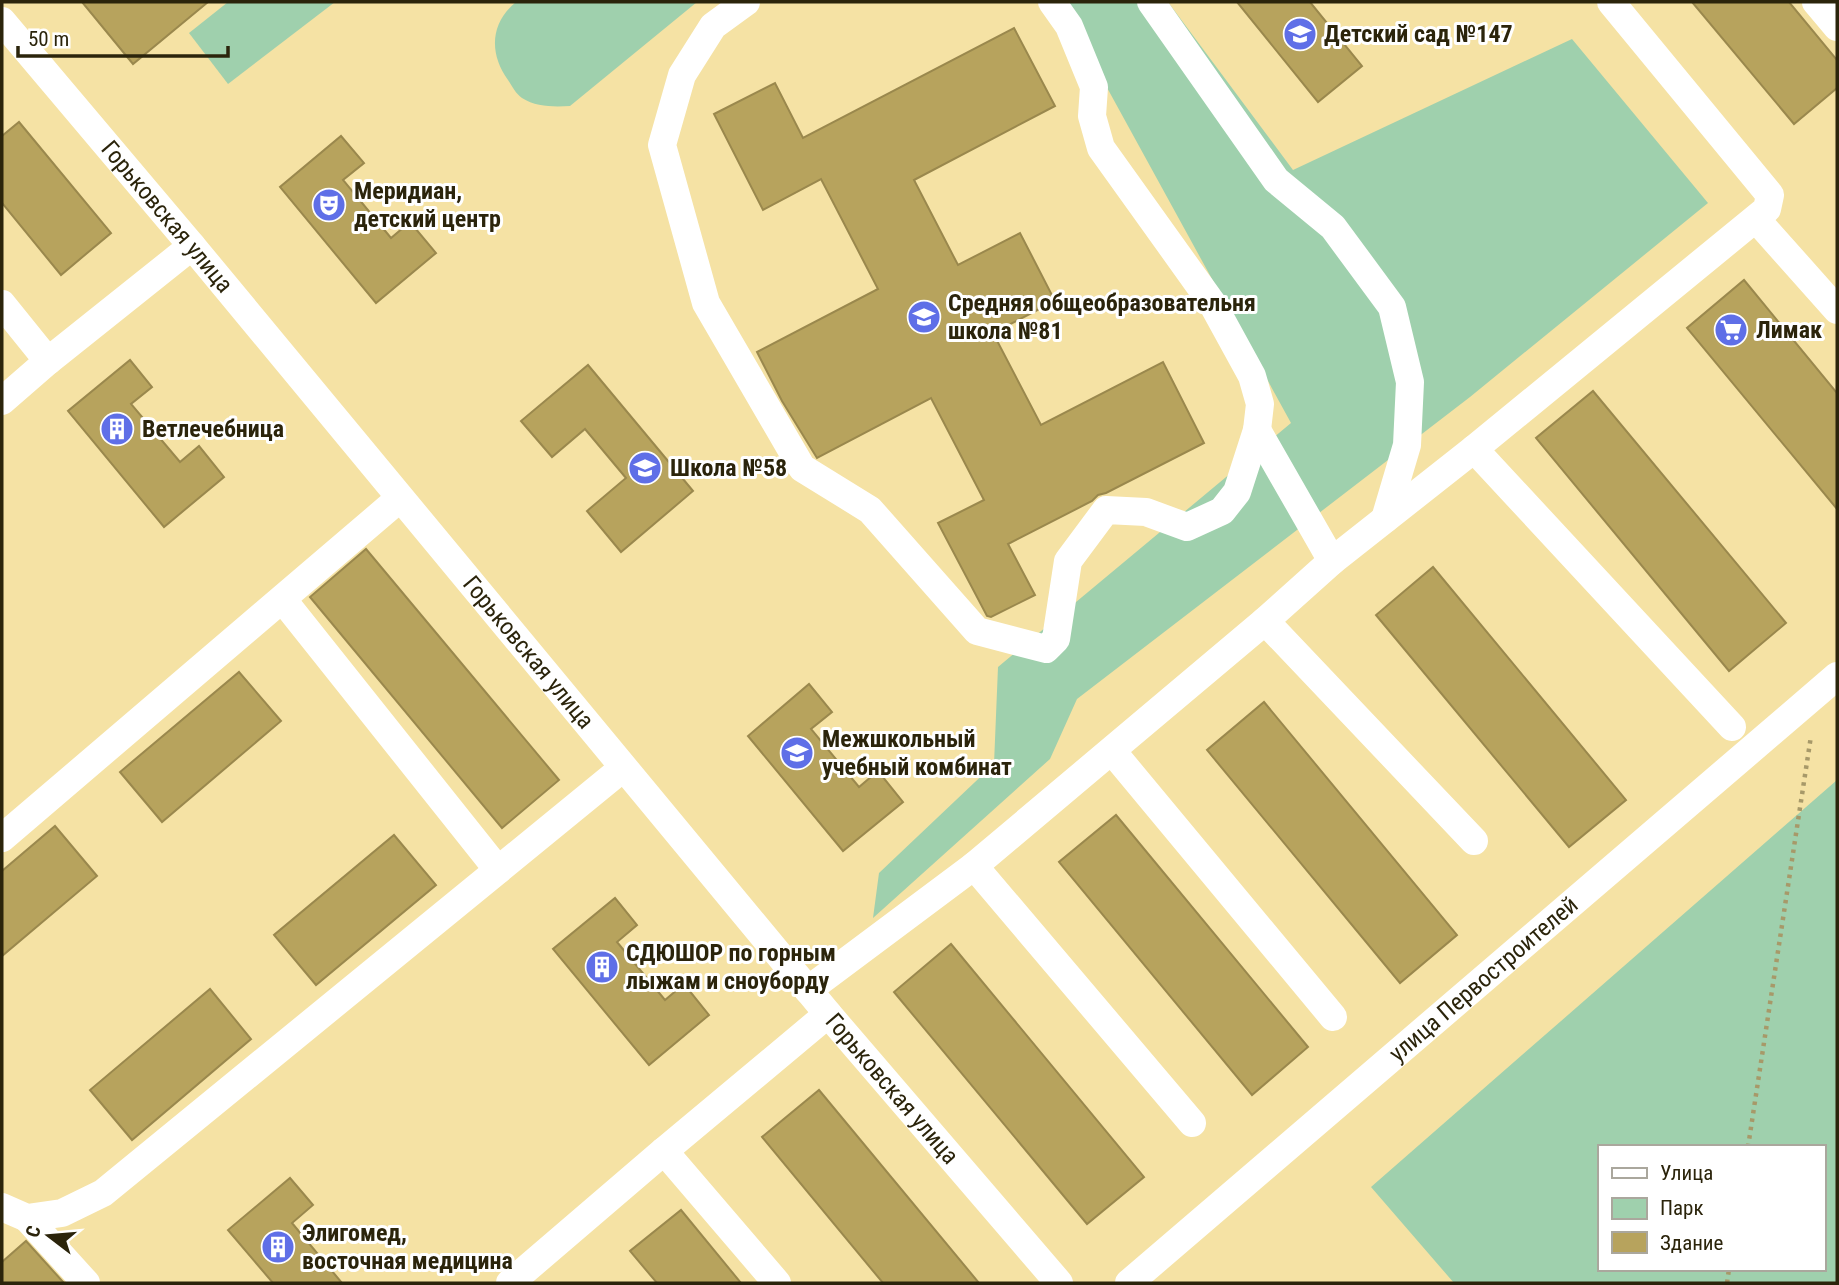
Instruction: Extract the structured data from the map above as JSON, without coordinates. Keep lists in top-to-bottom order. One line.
{"streets":{"street":["Горьковская улица","улица Первостроителей"]},"places":{"school or university":["Детский сад №147","Средняя общеобразовательня школа №81","Школа №58","Межшкольный учебный комбинат"],"theatre":["Меридиан, детский центр"],"supermarket":["Лимак"],"building":["Ветлечебница","СДЮШОР по горным лыжам и сноуборду","Элигомед, восточная медицина"]},"legend":["Улица","Парк","Здание"],"scale_bar":"50 m","north":"left"}
